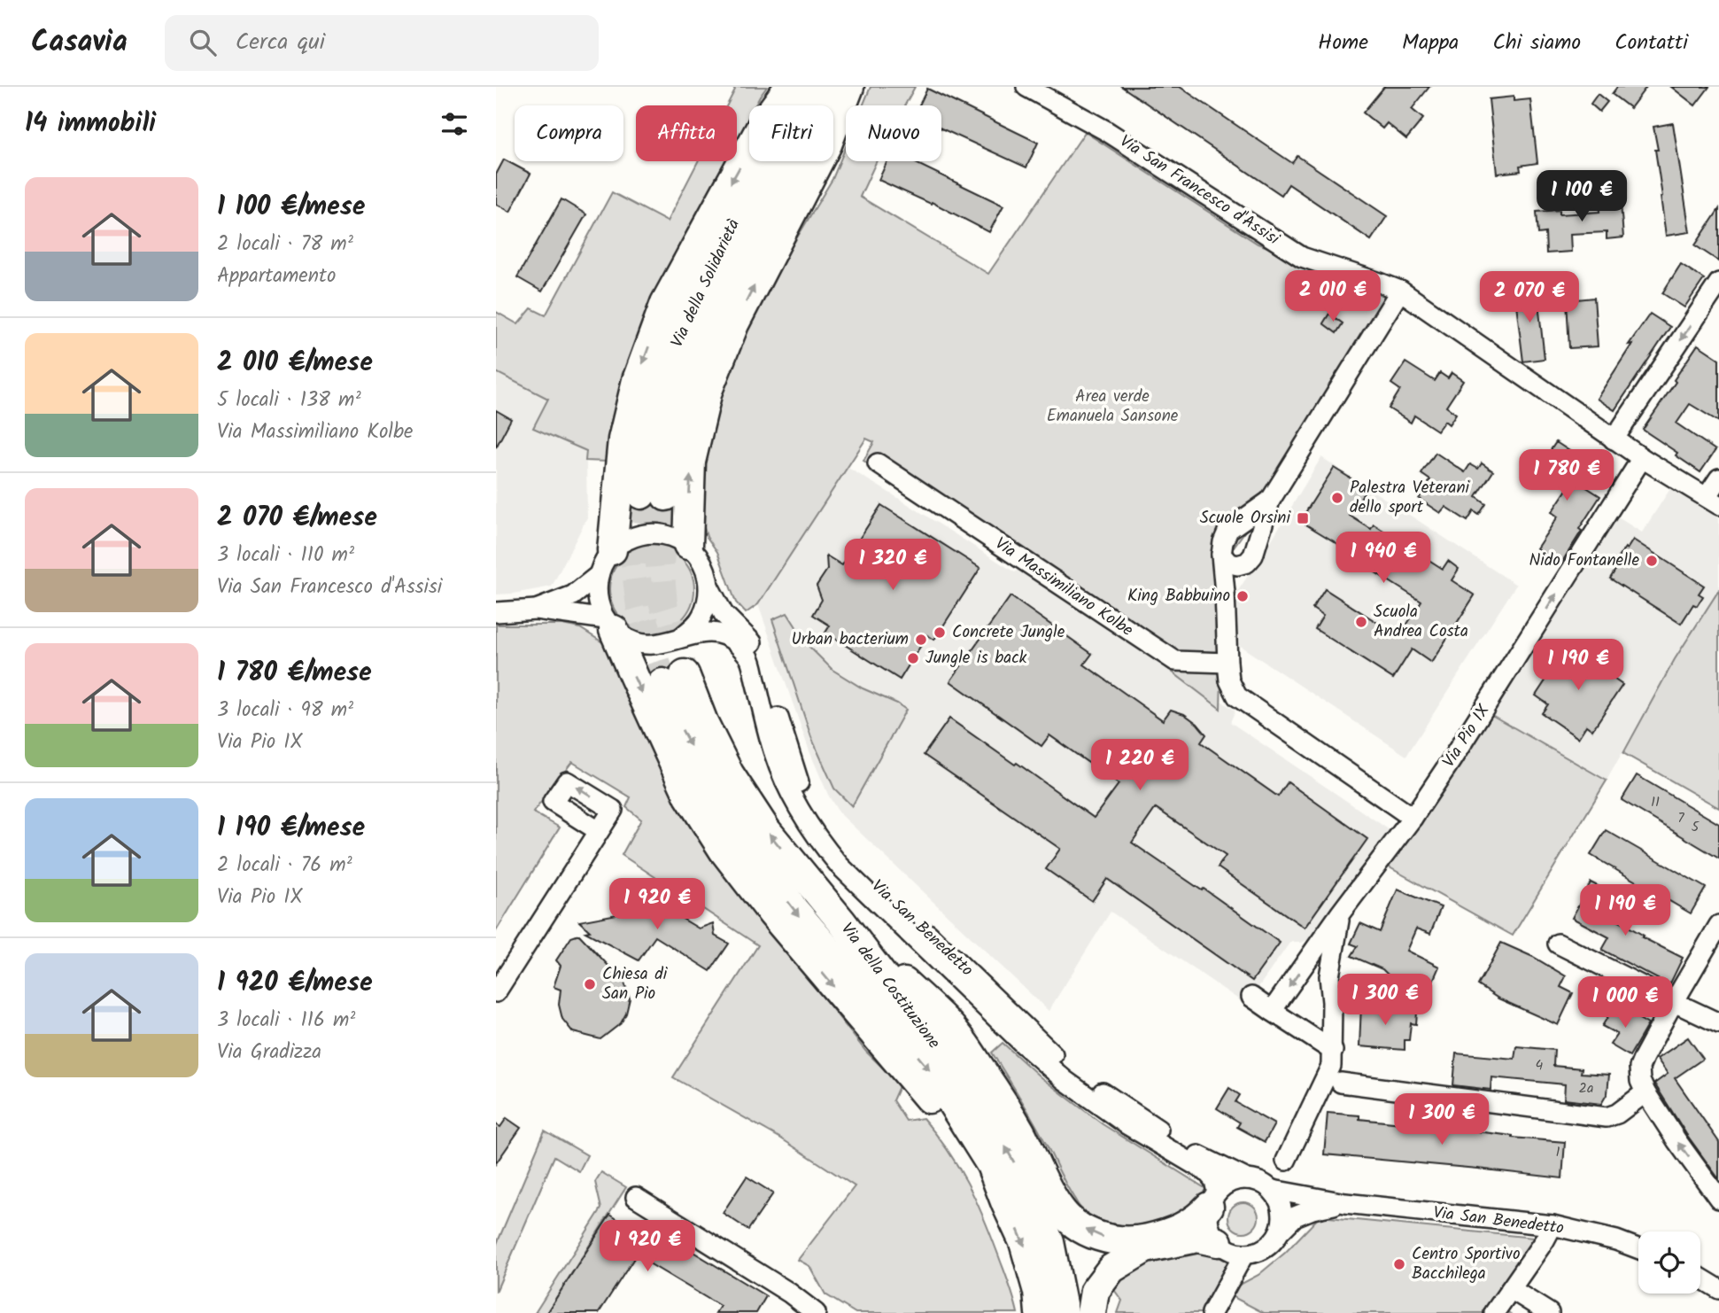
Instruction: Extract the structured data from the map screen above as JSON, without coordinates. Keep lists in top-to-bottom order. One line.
{"streets":{"highway":["Via della Solidarietà","Via della Costituzione"],"street":["Via San Francesco d'Assisi","Via Massimiliano Kolbe","Via Pio IX","Via San Benedetto"]},"crossings":[["Via San Francesco d'Assisi","Via Pio IX"]],"parks":["Area verde Emanuela Sansone"],"places":{"other":["Palestra Veterani dello sport","Nido Fontanelle","King Babbuino","Scuola Andrea Costa","Concrete Jungle","Urban bacterium","Jungle is back","Chiesa di San Pio","Centro Sportivo Bacchilega"],"transit":["Scuole Orsini"]},"house_numbers":["11","7","5","4","2a","1"],"page":{"header":"Casavia","search":"Cerca qui","nav":["Home","Mappa","Chi siamo","Contatti"],"heading":"14 immobili","chip":["Compra","Affitta","Filtri","Nuovo"],"list":[{"name":"1 100 €/mese","note":"2 locali · 78 m² · Appartamento"},{"name":"2 010 €/mese","note":"5 locali · 138 m² · Via Massimiliano Kolbe"},{"name":"2 070 €/mese","note":"3 locali · 110 m² · Via San Francesco d'Assisi"},{"name":"1 780 €/mese","note":"3 locali · 98 m² · Via Pio IX"},{"name":"1 190 €/mese","note":"2 locali · 76 m² · Via Pio IX"},{"name":"1 920 €/mese","note":"3 locali · 116 m² · Via Gradizza"}],"price":["1 100 €","2 010 €","2 070 €","1 780 €","1 940 €","1 320 €","1 190 €","1 220 €","1 920 €","1 190 €","1 300 €","1 000 €","1 300 €","1 920 €"]}}
